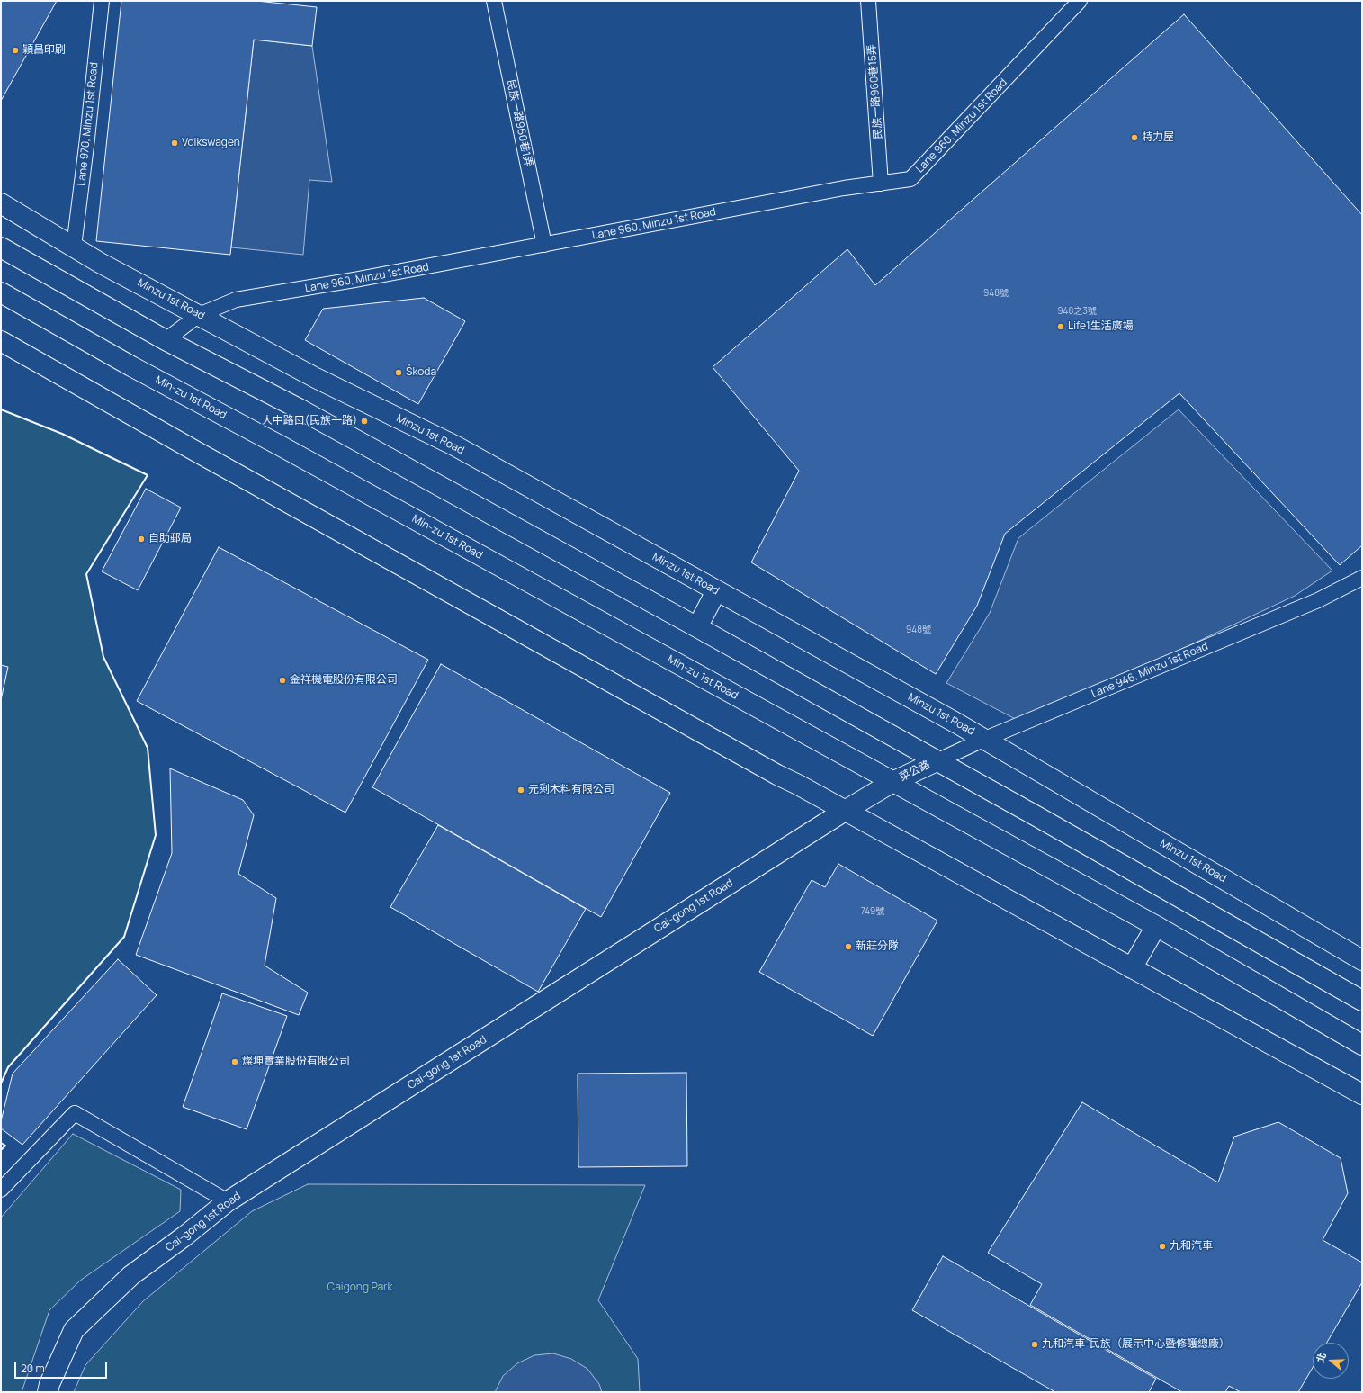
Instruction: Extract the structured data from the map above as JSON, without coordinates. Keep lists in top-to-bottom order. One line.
{"streets":{"main road":["Minzu 1st Road","Min-zu 1st Road","菜公路","Cai-gong 1st Road"],"lane":["民族一路960巷15弄","民族一路960巷1弄","Lane 970, Minzu 1st Road","Lane 960, Minzu 1st Road","Lane 946, Minzu 1st Road"]},"crossings":[["民族一路960巷15弄","Lane 960, Minzu 1st Road"],["民族一路960巷1弄","Lane 960, Minzu 1st Road"],["Lane 970, Minzu 1st Road","Minzu 1st Road"],["Lane 960, Minzu 1st Road","Minzu 1st Road"],["Minzu 1st Road","Lane 946, Minzu 1st Road"],["Min-zu 1st Road","菜公路"],["Min-zu 1st Road","Cai-gong 1st Road"],["Lane 946, Minzu 1st Road","菜公路"],["菜公路","Cai-gong 1st Road"]],"parks":["Caigong Park"],"places":["穎昌印刷","特力屋","Volkswagen","Life1生活廣場","Škoda","大中路口(民族一路)","自助郵局","金祥機電股份有限公司","元剩木料有限公司","新莊分隊","燦坤實業股份有限公司","九和汽車","九和汽車-民族（展示中心暨修護總廠）"],"house_numbers":["948號","948之3號","948號","749號"],"scale_bar":"20 m","north":"left"}
